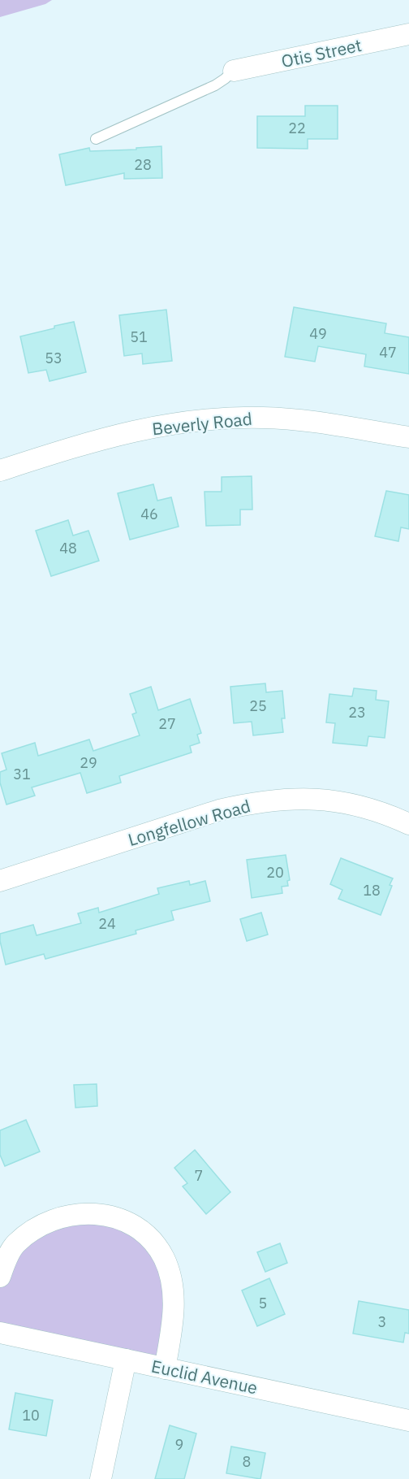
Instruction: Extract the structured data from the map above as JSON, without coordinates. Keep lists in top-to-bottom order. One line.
{"streets":{"street":["Otis Street","Beverly Road","Longfellow Road","Euclid Avenue"]},"house_numbers":["22","28","49","51","47","53","46","48","25","23","27","29","31","20","18","24","7","5","3","10","9","8"]}
